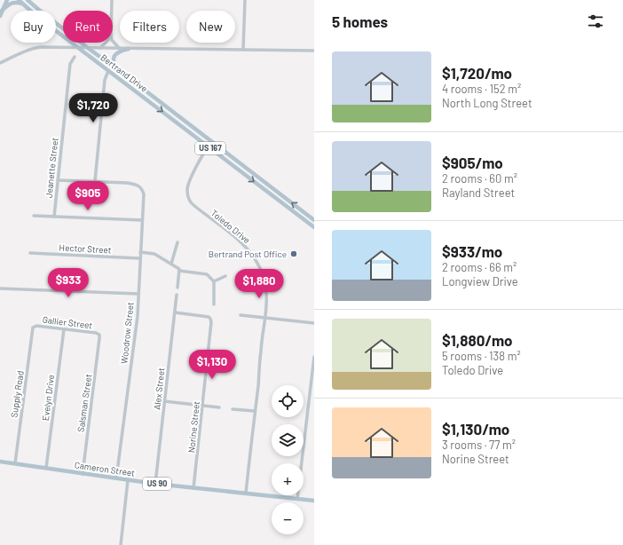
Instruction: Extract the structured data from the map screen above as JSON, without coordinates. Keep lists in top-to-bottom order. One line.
{"streets":{"main road":["Bertrand Drive","US 167","Cameron Street","US 90"],"street":["Jeanette Street","Toledo Drive","Hector Street","Gallier Street","Woodrow Street","Alex Street","Supply Road","Evelyn Drive","Salsman Street","Norine Street"]},"crossings":[["Bertrand Drive","Toledo Drive"],["Toledo Drive","Cameron Street"],["Hector Street","Woodrow Street"],["Gallier Street","Supply Road"],["Gallier Street","Evelyn Drive"],["Gallier Street","Salsman Street"],["Woodrow Street","Cameron Street"],["Alex Street","Norine Street"],["Alex Street","Cameron Street"],["Supply Road","Cameron Street"],["Evelyn Drive","Cameron Street"],["Salsman Street","Cameron Street"],["Norine Street","Cameron Street"]],"places":["Bertrand Post Office"],"page":{"heading":"5 homes","chip":["Buy","Rent","Filters","New"],"list":[{"name":"$1,720/mo","note":"4 rooms · 152 m² · North Long Street"},{"name":"$905/mo","note":"2 rooms · 60 m² · Rayland Street"},{"name":"$933/mo","note":"2 rooms · 66 m² · Longview Drive"},{"name":"$1,880/mo","note":"5 rooms · 138 m² · Toledo Drive"},{"name":"$1,130/mo","note":"3 rooms · 77 m² · Norine Street"}],"price":["$1,720","$905","$933","$1,880","$1,130"],"map_buttons":["+","−"]}}
